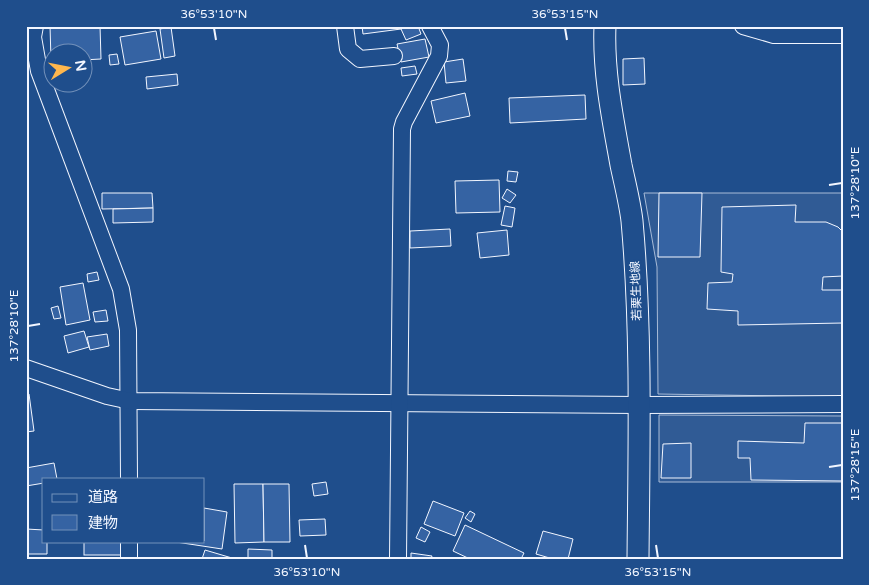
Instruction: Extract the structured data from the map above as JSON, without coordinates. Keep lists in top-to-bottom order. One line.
{"streets":{"main road":["若栗生地線"]},"legend":["道路","建物"],"north":"right","coordinates":["36°53'10\"N","36°53'15\"N","137°28'10\"E","137°28'15\"E"]}
